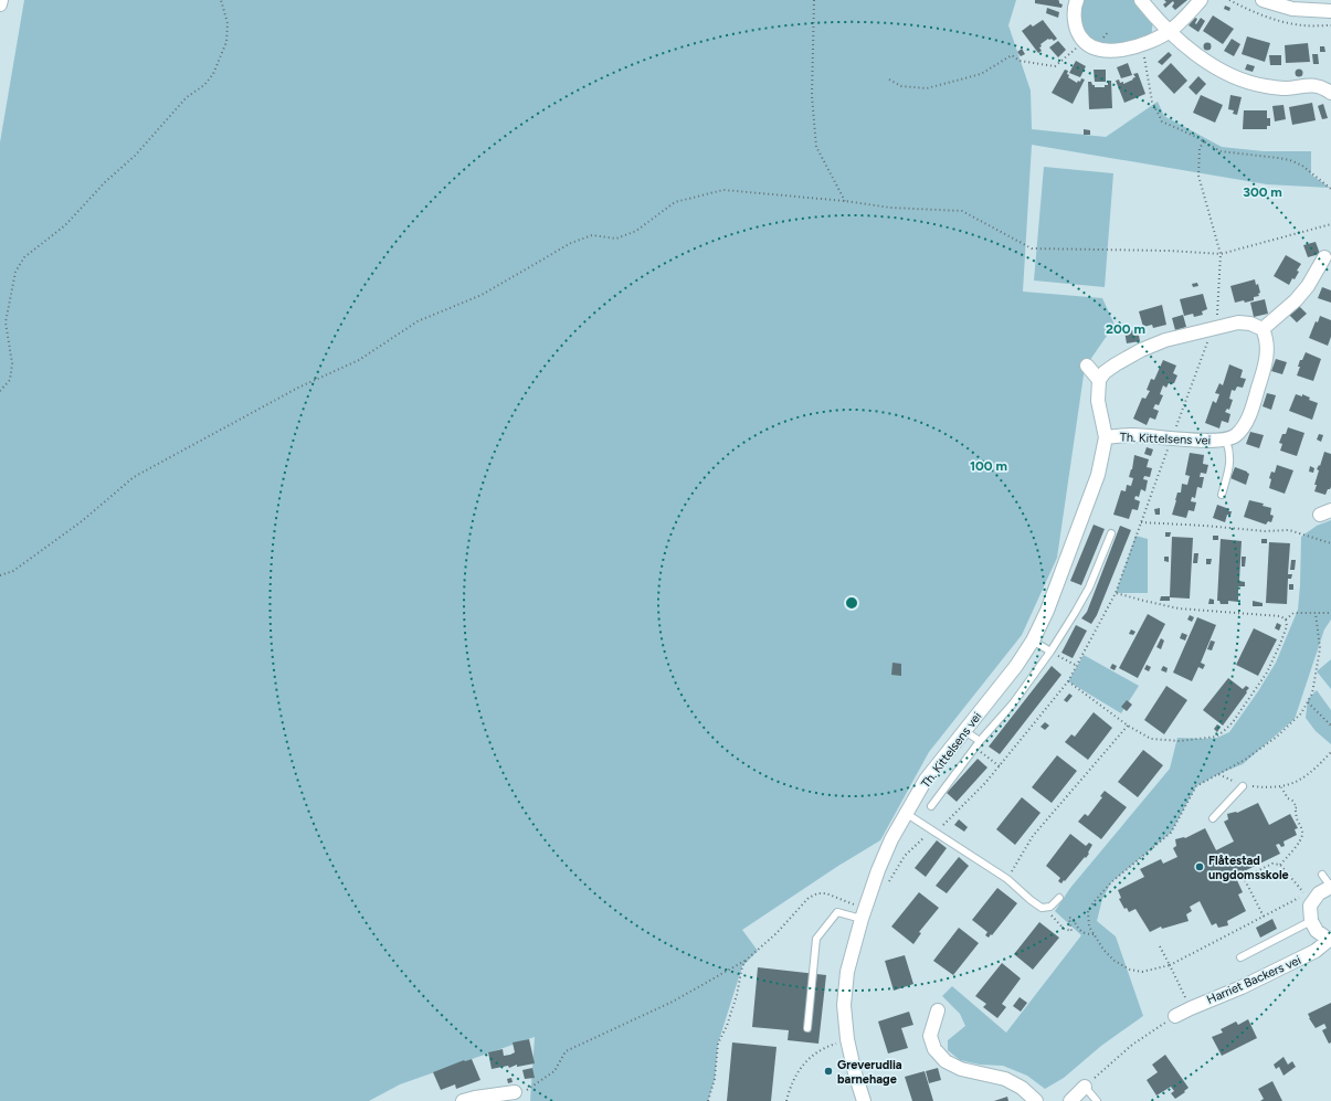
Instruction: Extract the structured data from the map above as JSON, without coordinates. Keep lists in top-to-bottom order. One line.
{"streets":{"street":["Th. Kittelsens vei","Harriet Backers vei"]},"places":["Flåtestad ungdomsskole","Greverudlia barnehage"],"rings":["300 m","200 m","100 m"]}
